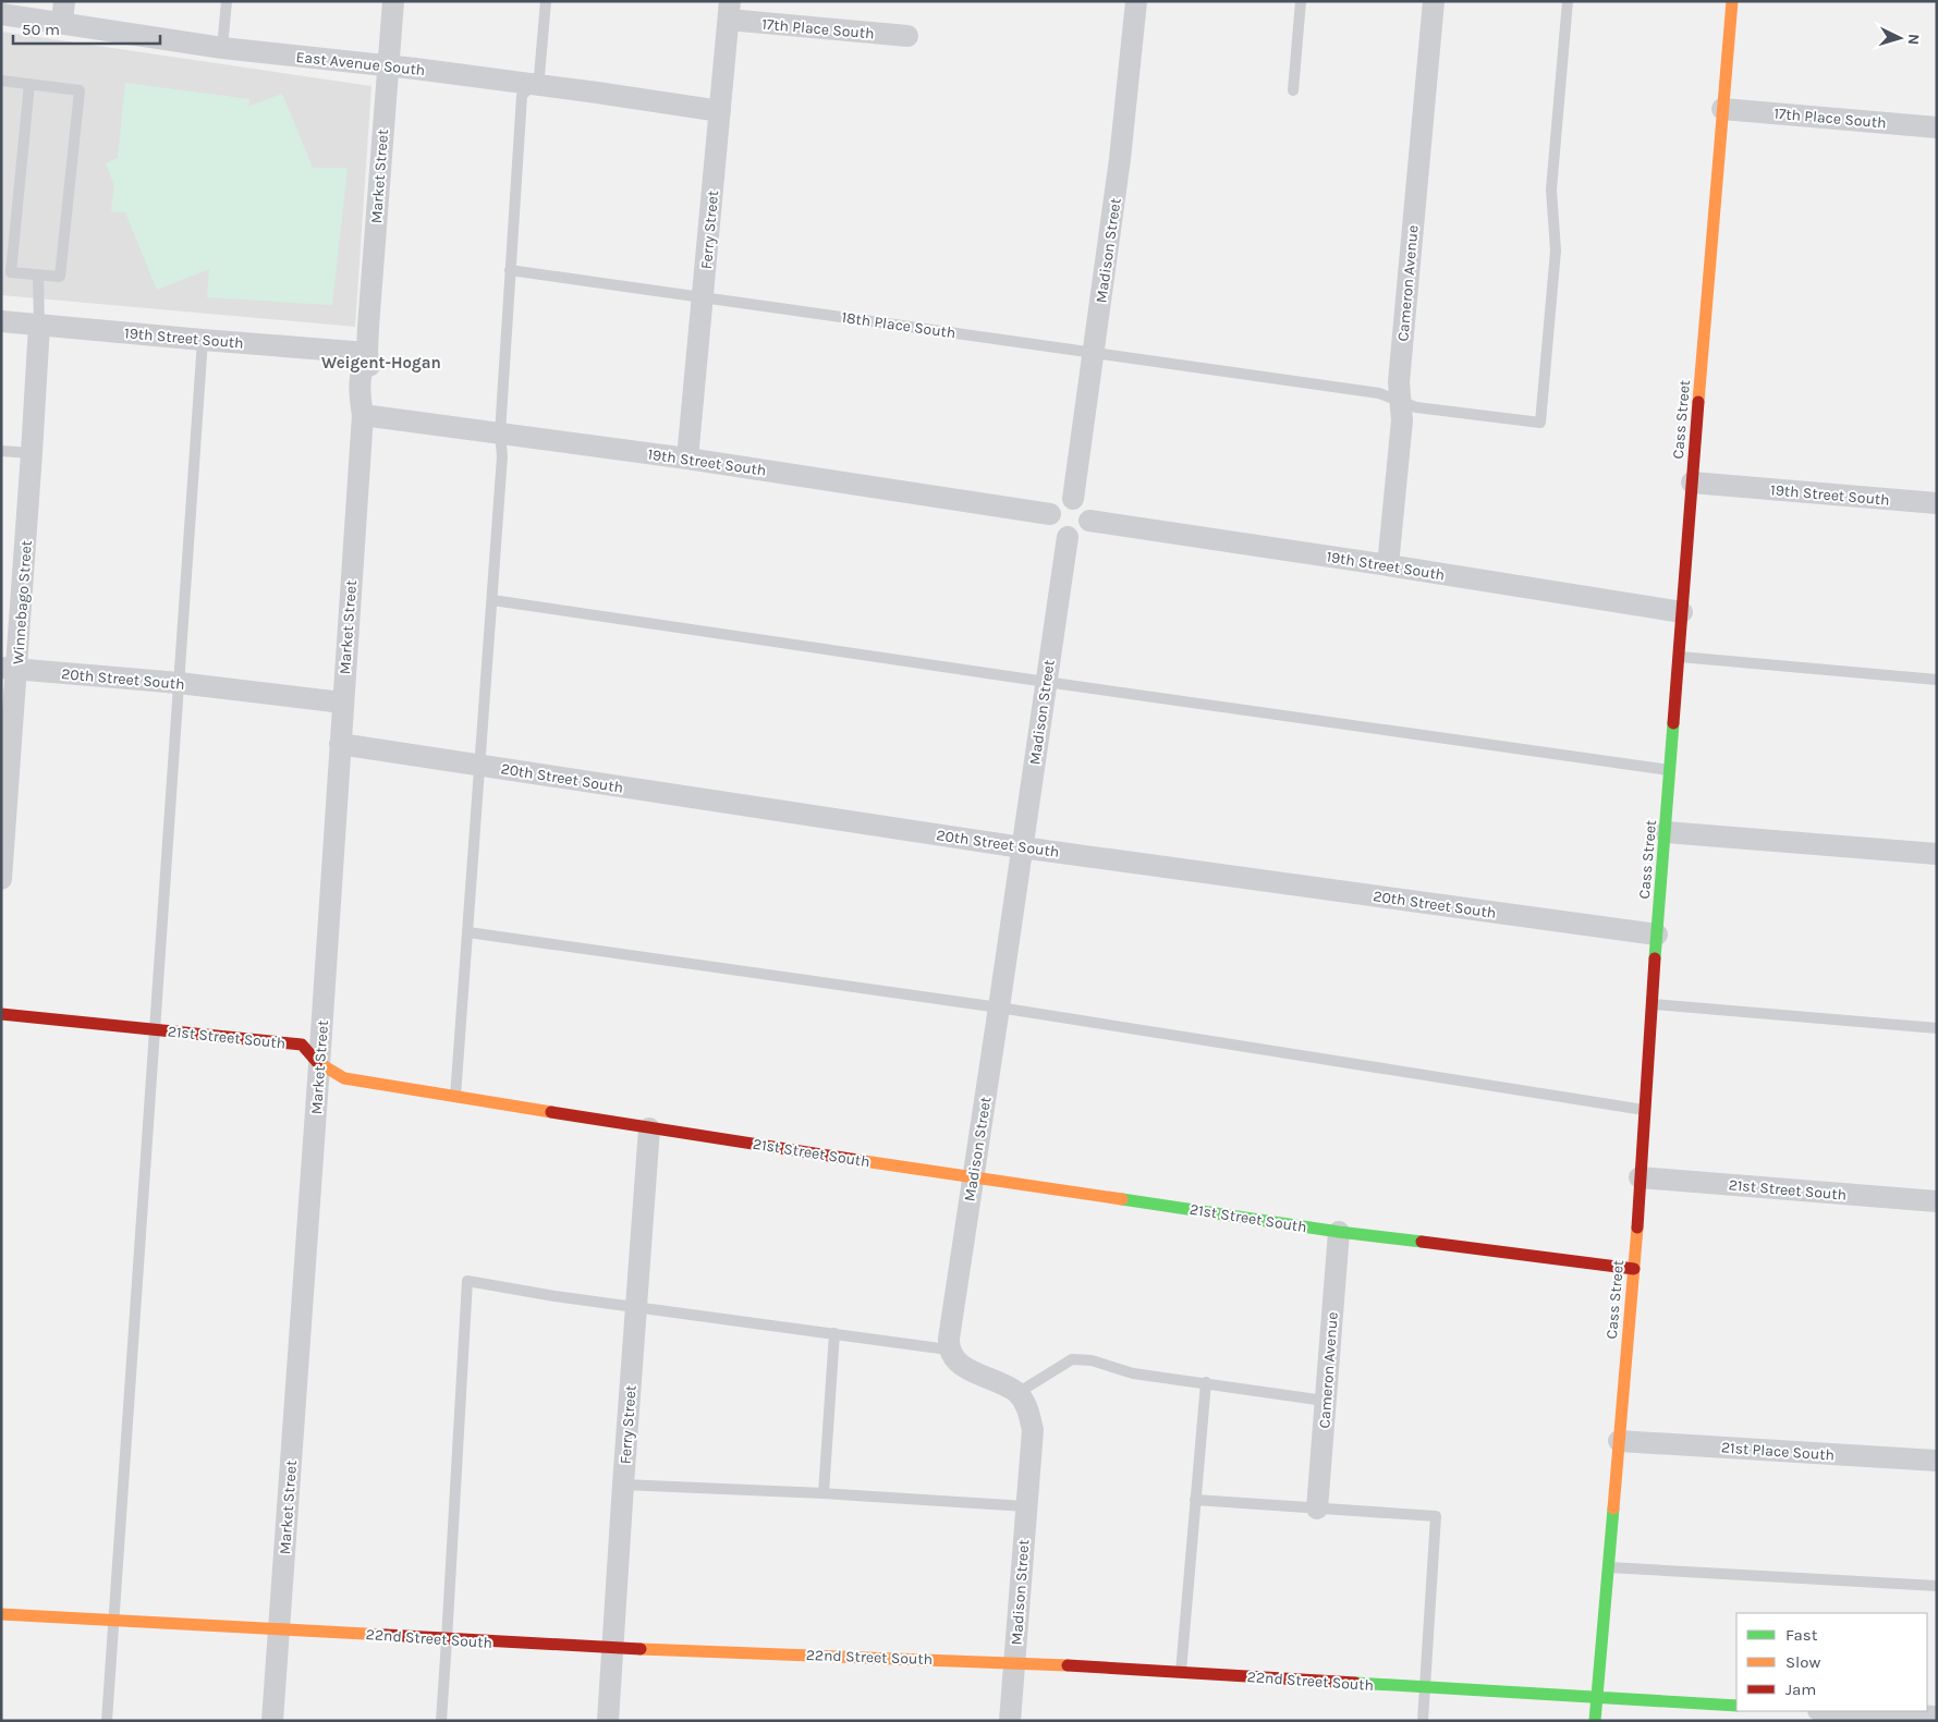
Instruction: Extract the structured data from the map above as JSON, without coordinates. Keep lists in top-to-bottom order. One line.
{"streets":{"street":["17th Place South","East Avenue South","Market Street","Ferry Street","Madison Street","Cameron Avenue","19th Street South","Cass Street","Winnebago Street","20th Street South","21st Street South","21st Place South","22nd Street South"],"lane":["18th Place South"]},"crossings":[["17th Place South","Ferry Street"],["17th Place South","Cass Street"],["East Avenue South","Market Street"],["East Avenue South","Ferry Street"],["Market Street","19th Street South"],["Market Street","20th Street South"],["Market Street","21st Street South"],["Market Street","22nd Street South"],["Ferry Street","18th Place South"],["Ferry Street","19th Street South"],["Ferry Street","21st Street South"],["Ferry Street","22nd Street South"],["Madison Street","18th Place South"],["Madison Street","19th Street South"],["Madison Street","20th Street South"],["Madison Street","21st Street South"],["Madison Street","22nd Street South"],["Cameron Avenue","18th Place South"],["Cameron Avenue","19th Street South"],["Cameron Avenue","21st Street South"],["19th Street South","Cass Street"],["19th Street South","Winnebago Street"],["Cass Street","20th Street South"],["Cass Street","21st Street South"],["Cass Street","21st Place South"],["Cass Street","22nd Street South"],["Winnebago Street","20th Street South"]],"districts":["Weigent-Hogan"],"legend":["Fast","Slow","Jam"],"scale_bar":"50 m","north":"right"}
